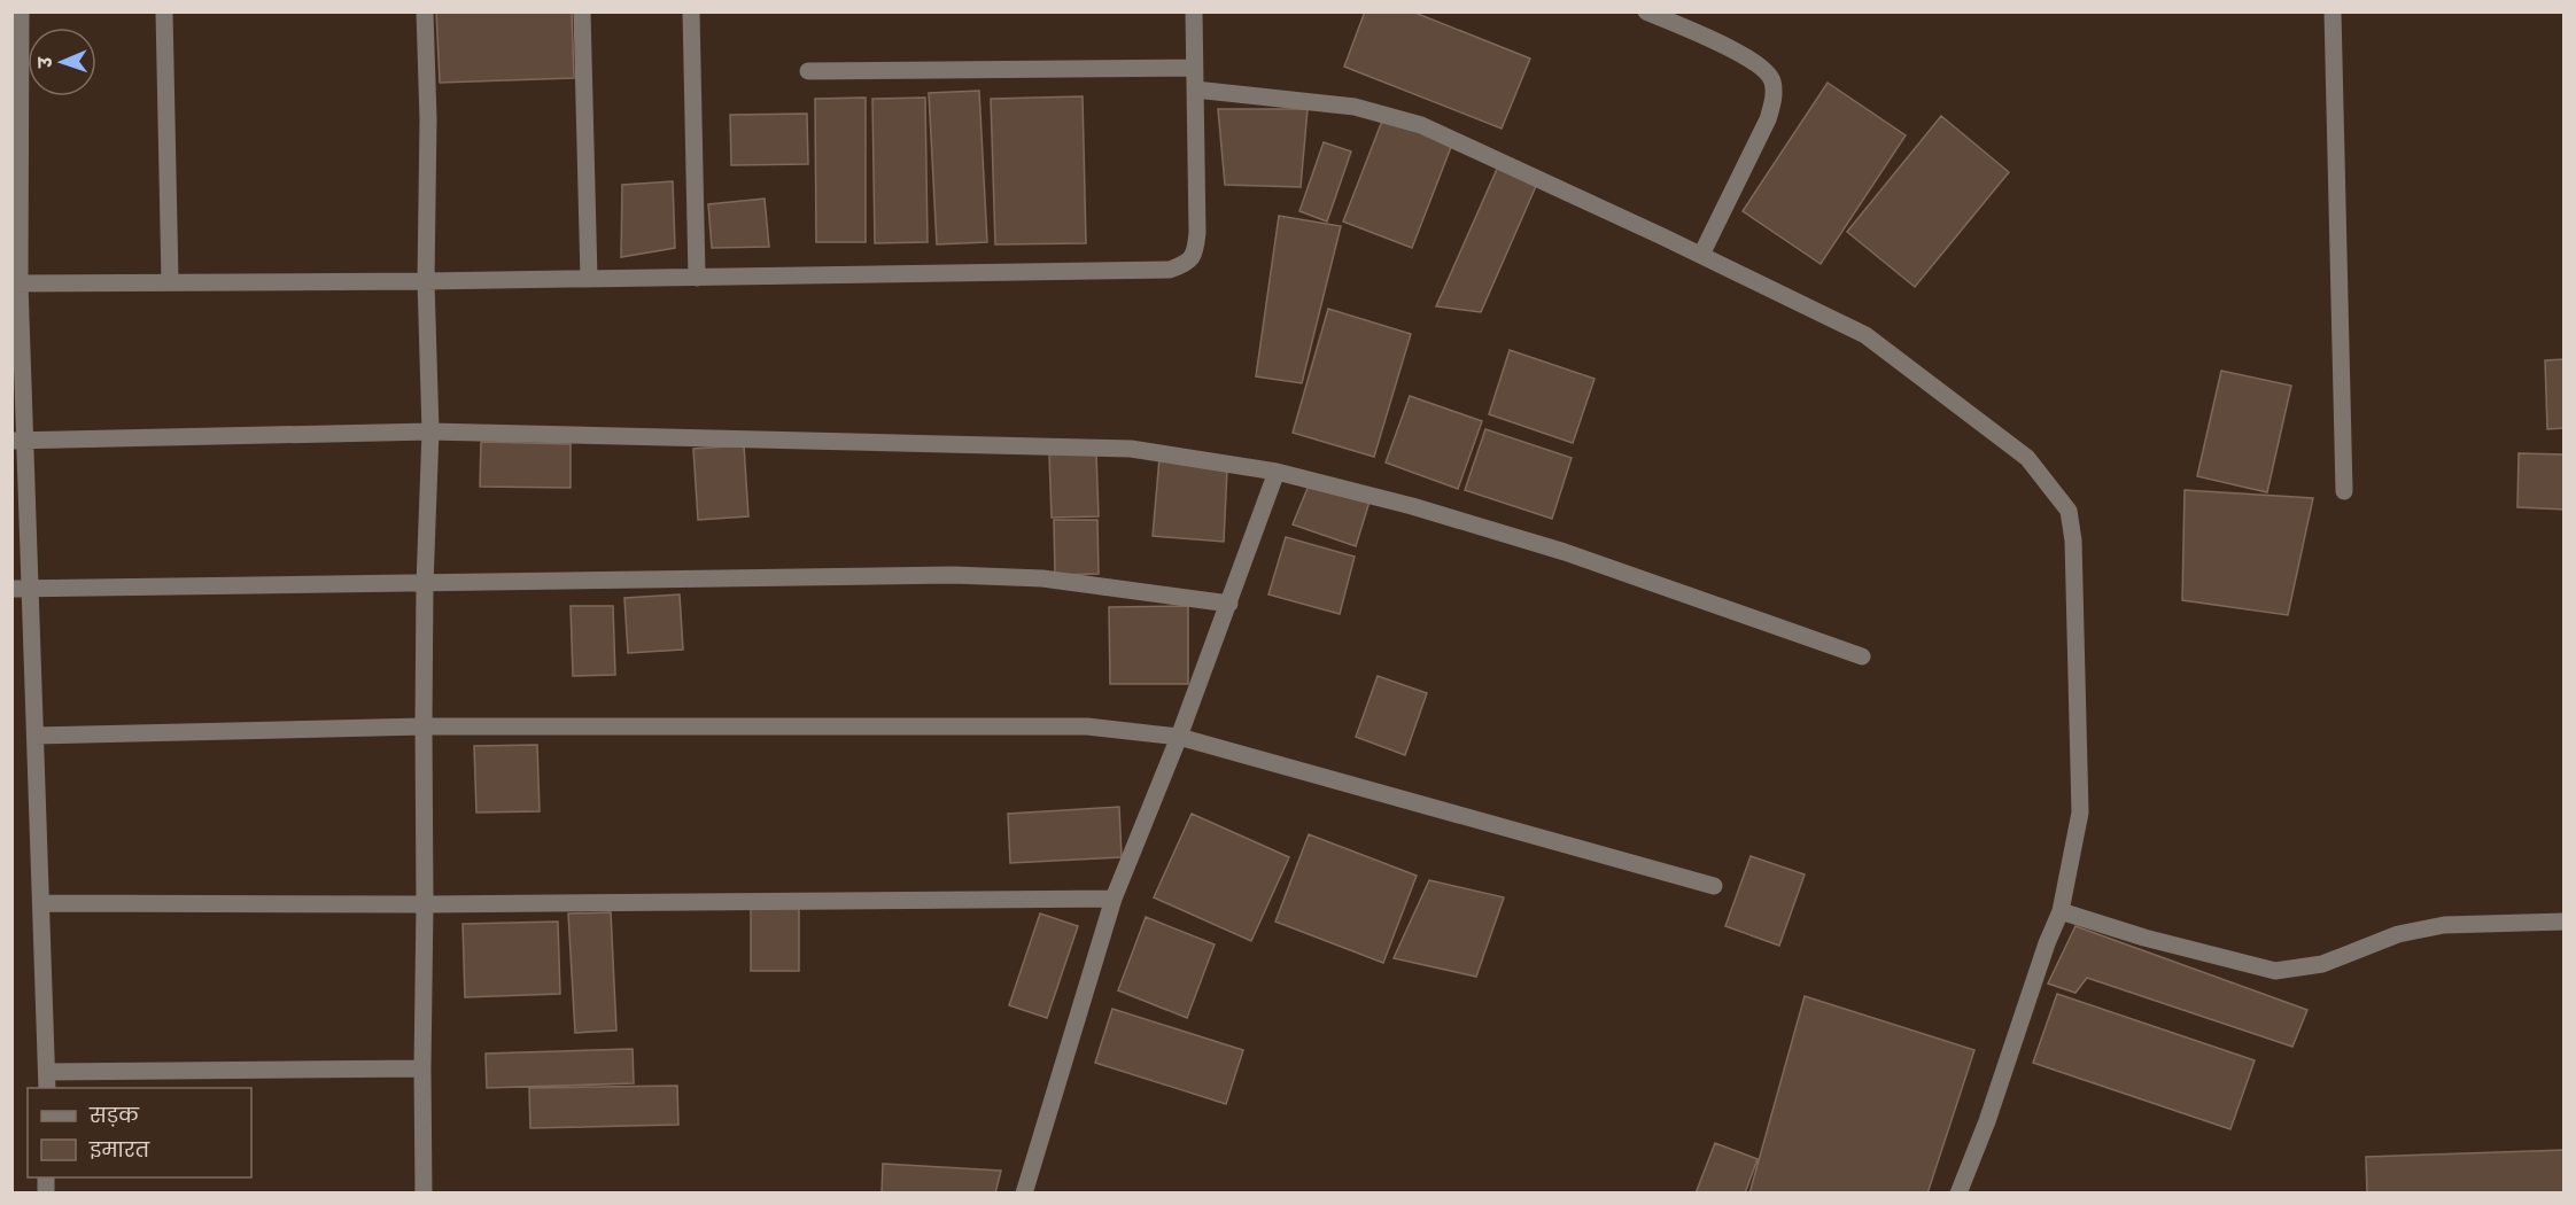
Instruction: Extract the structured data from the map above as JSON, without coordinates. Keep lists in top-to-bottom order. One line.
{"legend":["सड़क","इमारत"],"north":"left"}
